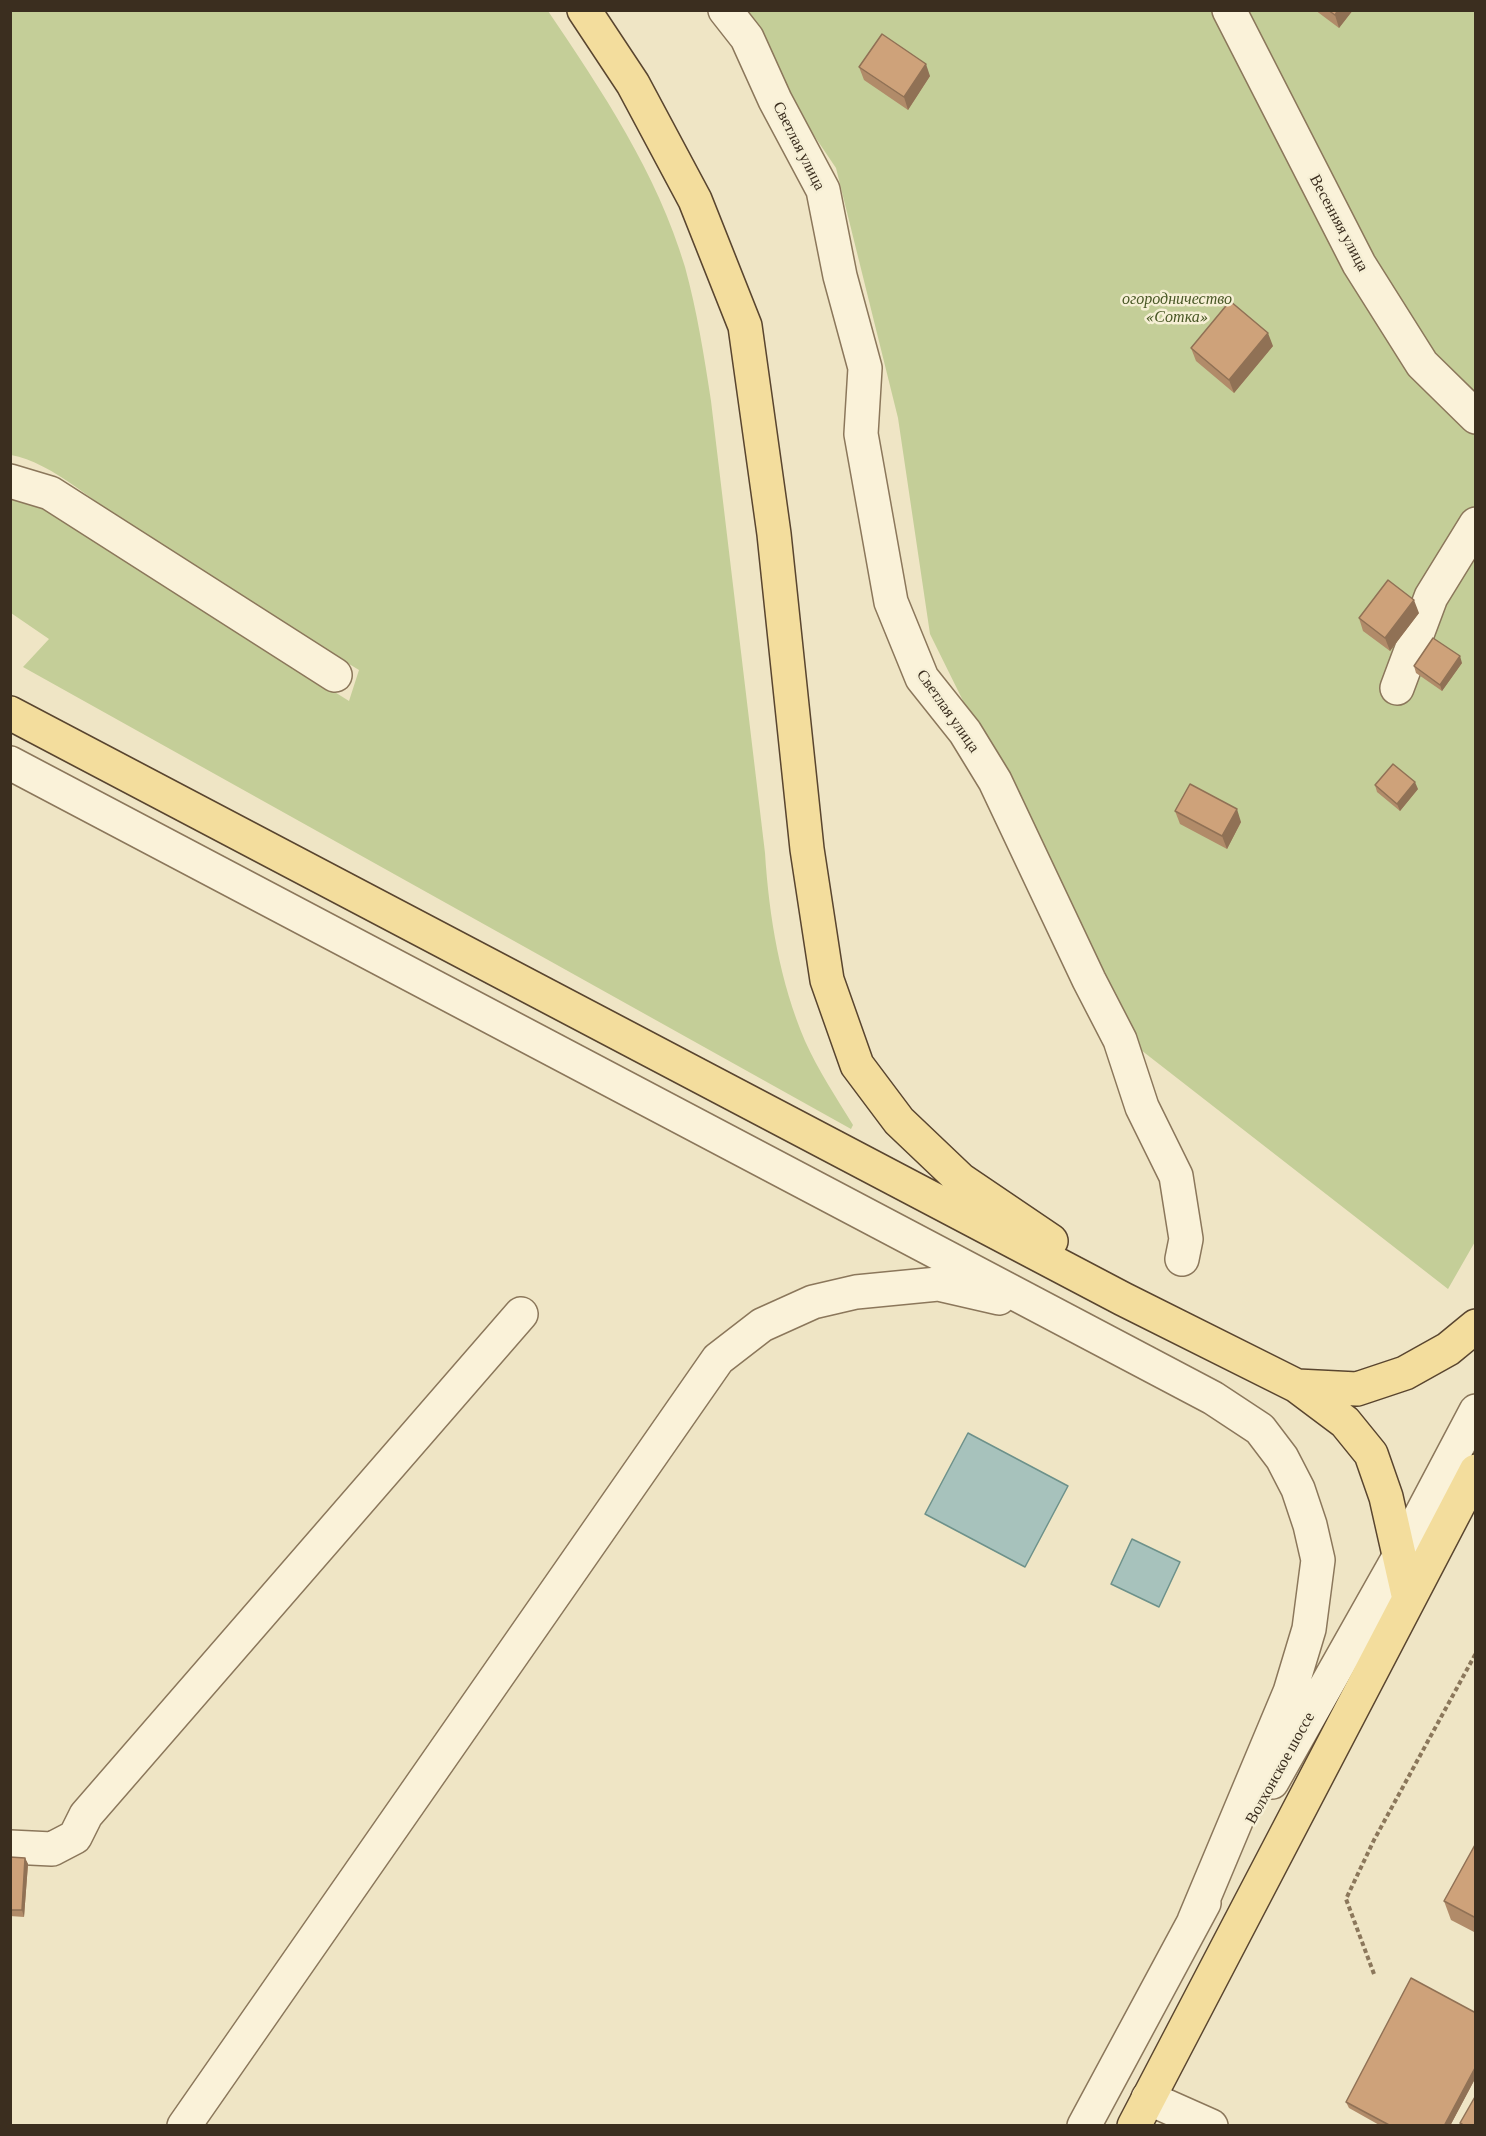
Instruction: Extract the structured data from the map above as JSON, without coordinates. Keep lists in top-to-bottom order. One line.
{"streets":{"street":["Светлая улица","Весенняя улица","Волхонское шоссе"]},"parks":["огородничество «Сотка»"]}
